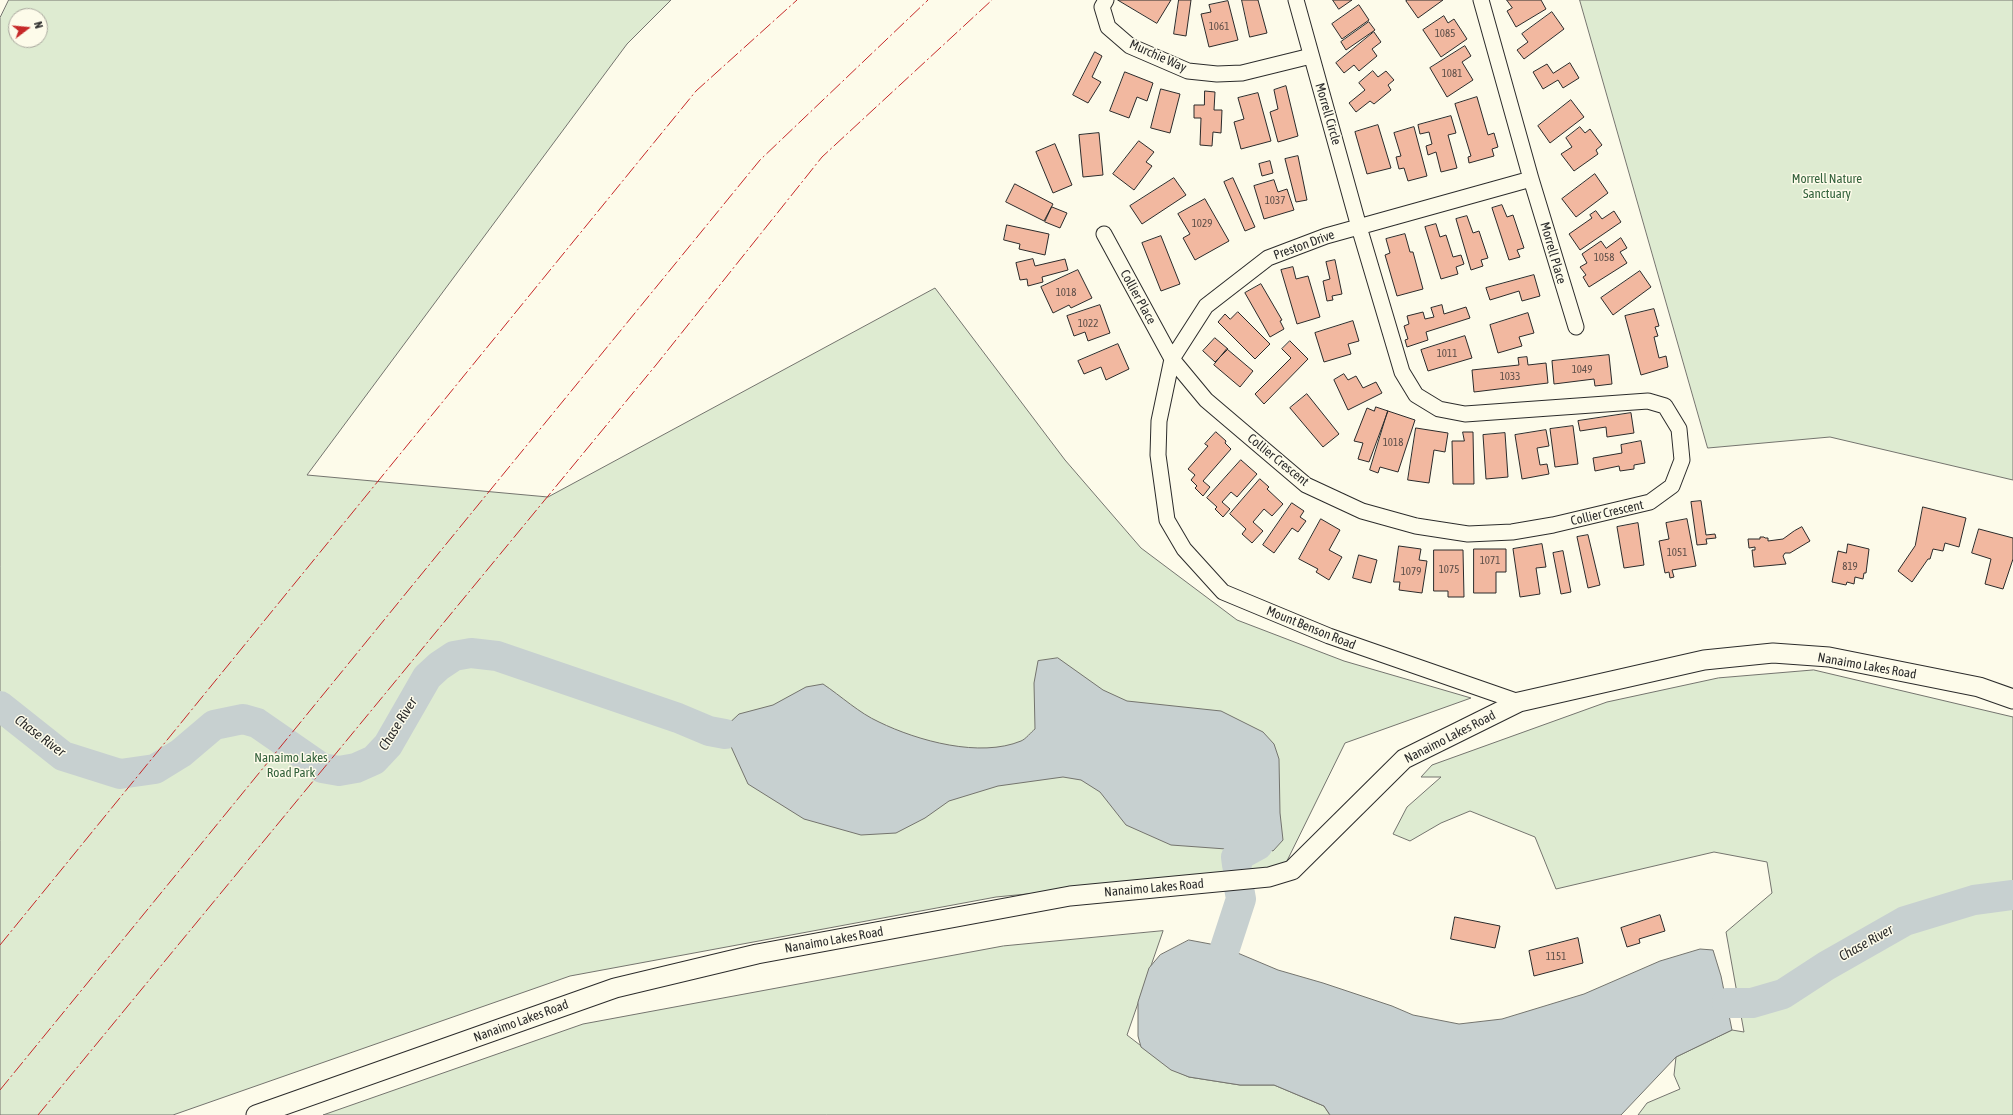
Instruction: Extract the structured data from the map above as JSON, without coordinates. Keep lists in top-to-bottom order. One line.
{"streets":{"street":["Murchie Way","Morrell Circle","Preston Drive","Morrell Place","Collier Place","Collier Crescent","Mount Benson Road","Nanaimo Lakes Road"]},"crossings":[["Murchie Way","Morrell Circle"],["Morrell Circle","Preston Drive"],["Morrell Circle","Collier Crescent"],["Preston Drive","Morrell Place"],["Preston Drive","Collier Place"],["Preston Drive","Collier Crescent"],["Preston Drive","Mount Benson Road"],["Collier Place","Collier Crescent"],["Mount Benson Road","Nanaimo Lakes Road"]],"water":["Chase River"],"parks":["Morrell Nature Sanctuary","Nanaimo Lakes Road Park"],"house_numbers":["1061","1085","1081","1037","1029","1058","1018","1022","1011","1049","1033","1018","1051","1071","819","1075","1079","1151"],"north":"right"}
